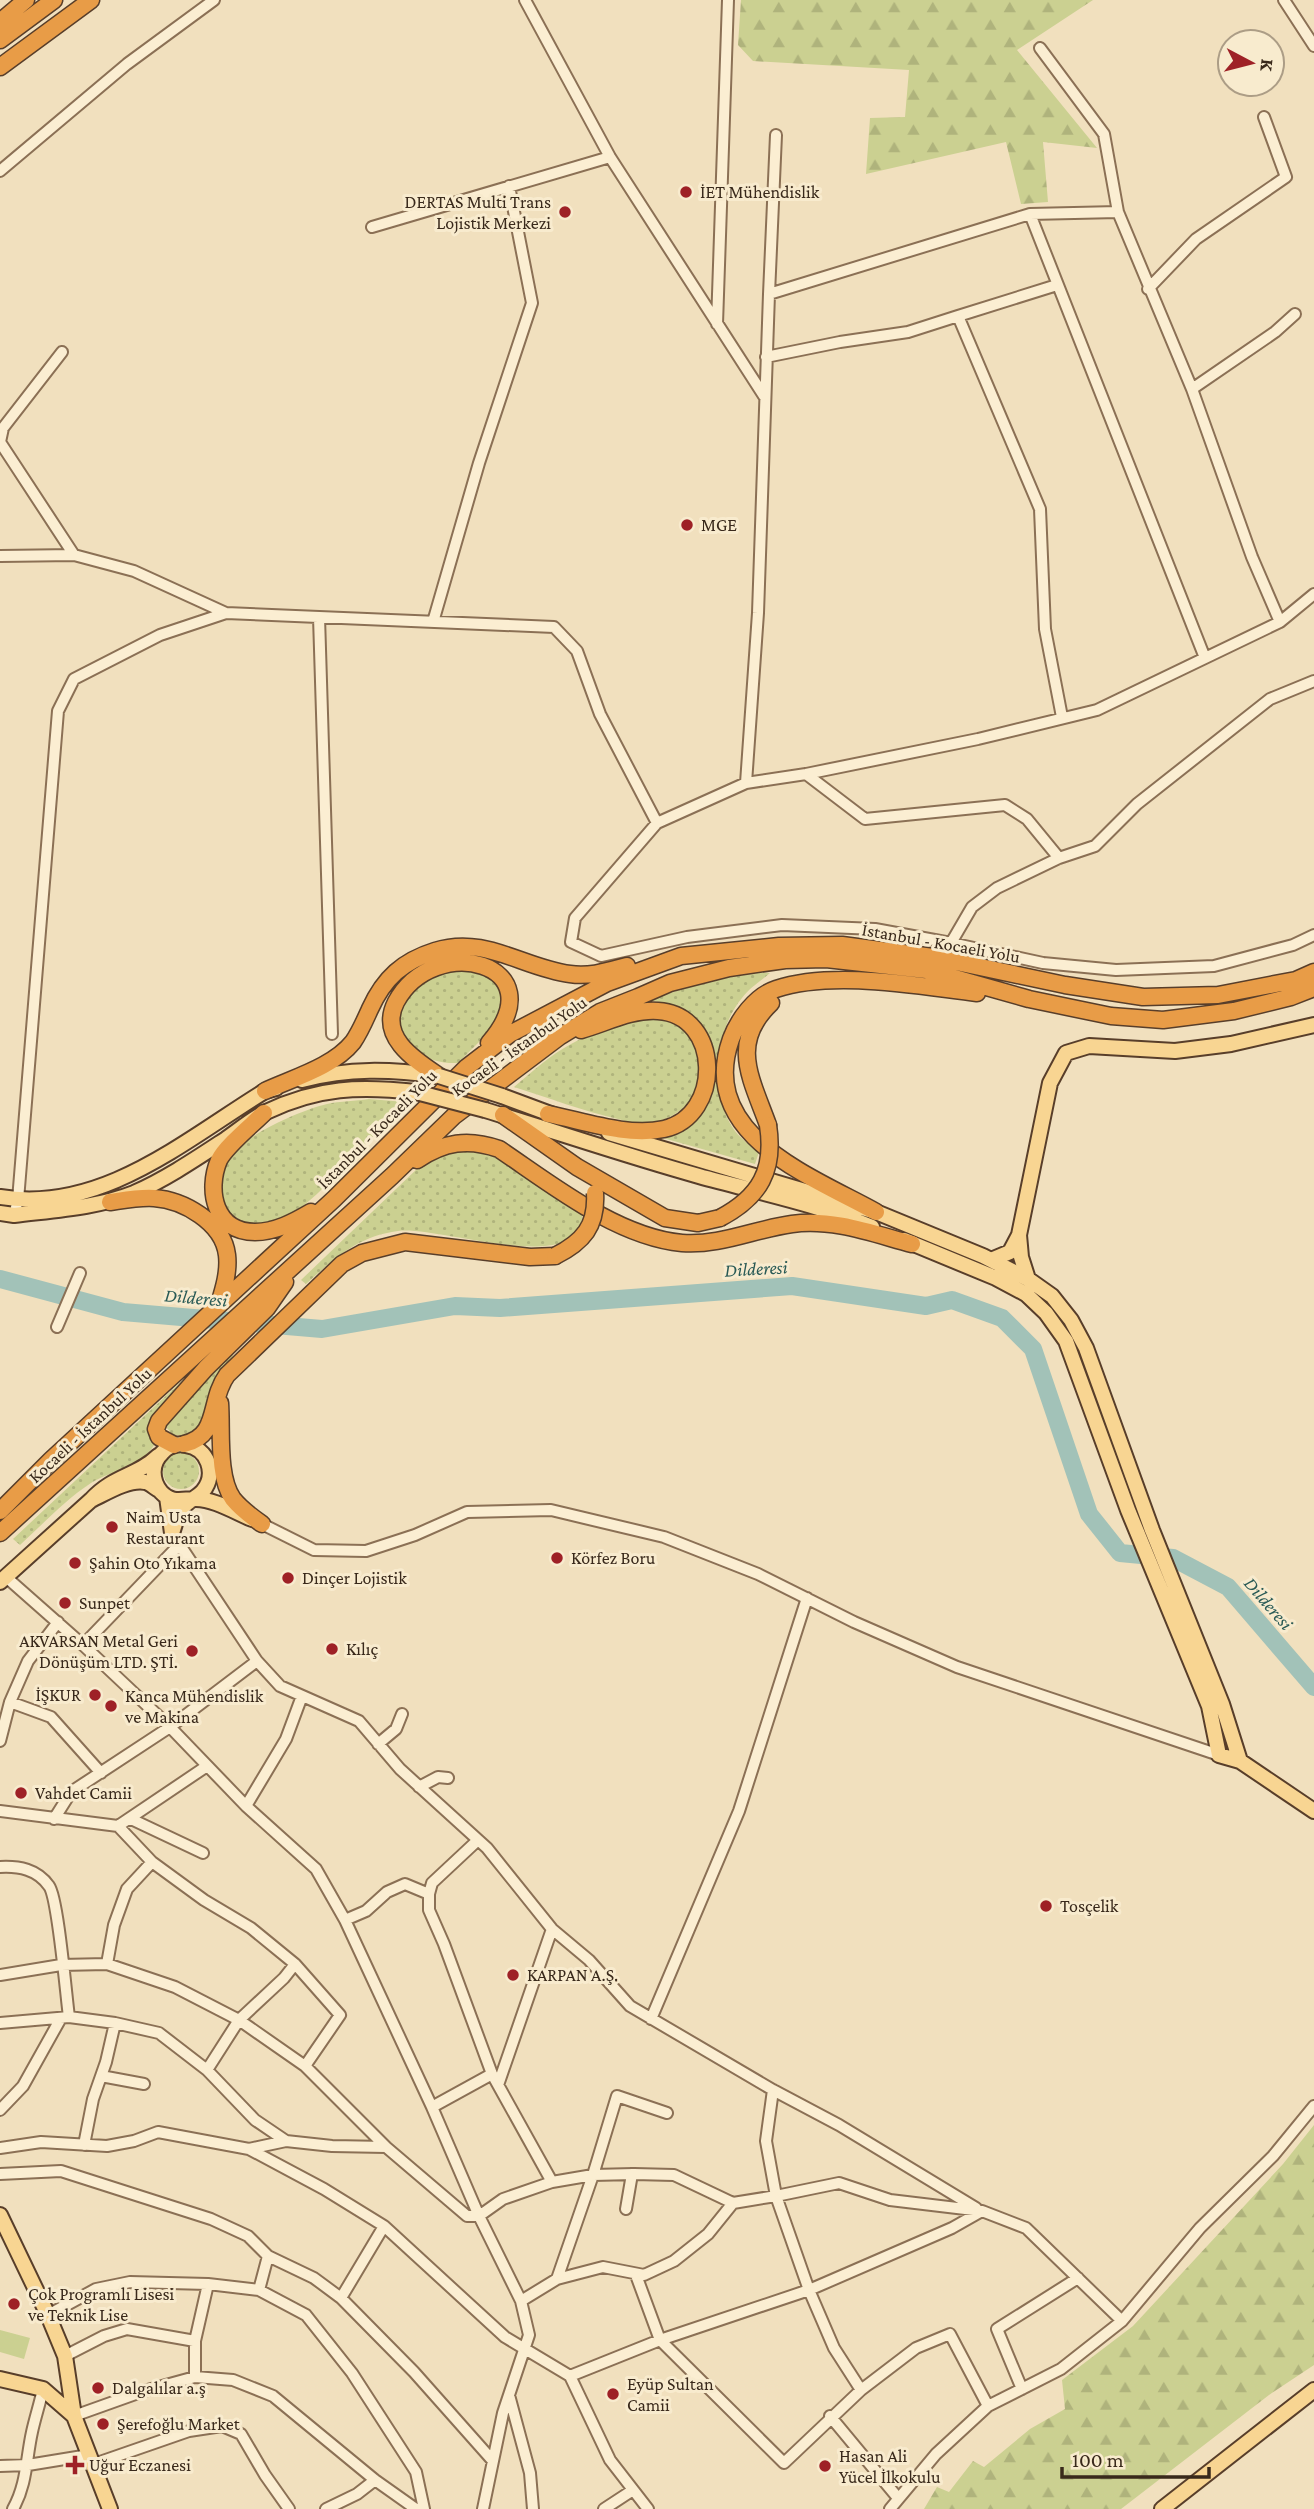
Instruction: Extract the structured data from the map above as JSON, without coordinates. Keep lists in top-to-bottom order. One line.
{"streets":{"highway":["İstanbul - Kocaeli Yolu","Kocaeli - İstanbul Yolu"]},"water":["Dilderesi"],"places":{"other":["İET Mühendislik","DERTAS Multi Trans Lojistik Merkezi","MGE","Naim Usta Restaurant","Körfez Boru","Şahin Oto Yıkama","Dinçer Lojistik","Sunpet","Kılıç","AKVARSAN Metal Geri Dönüşüm LTD. ŞTİ.","İŞKUR","Kanca Mühendislik ve Makina","Vahdet Camii","Tosçelik","KARPAN A.Ş.","Çok Programlı Lisesi ve Teknik Lise","Dalgalılar a.ş","Eyüp Sultan Camii","Şerefoğlu Market","Hasan Ali Yücel İlkokulu"],"health":["Uğur Eczanesi"]},"scale_bar":"100 m","north":"right"}
